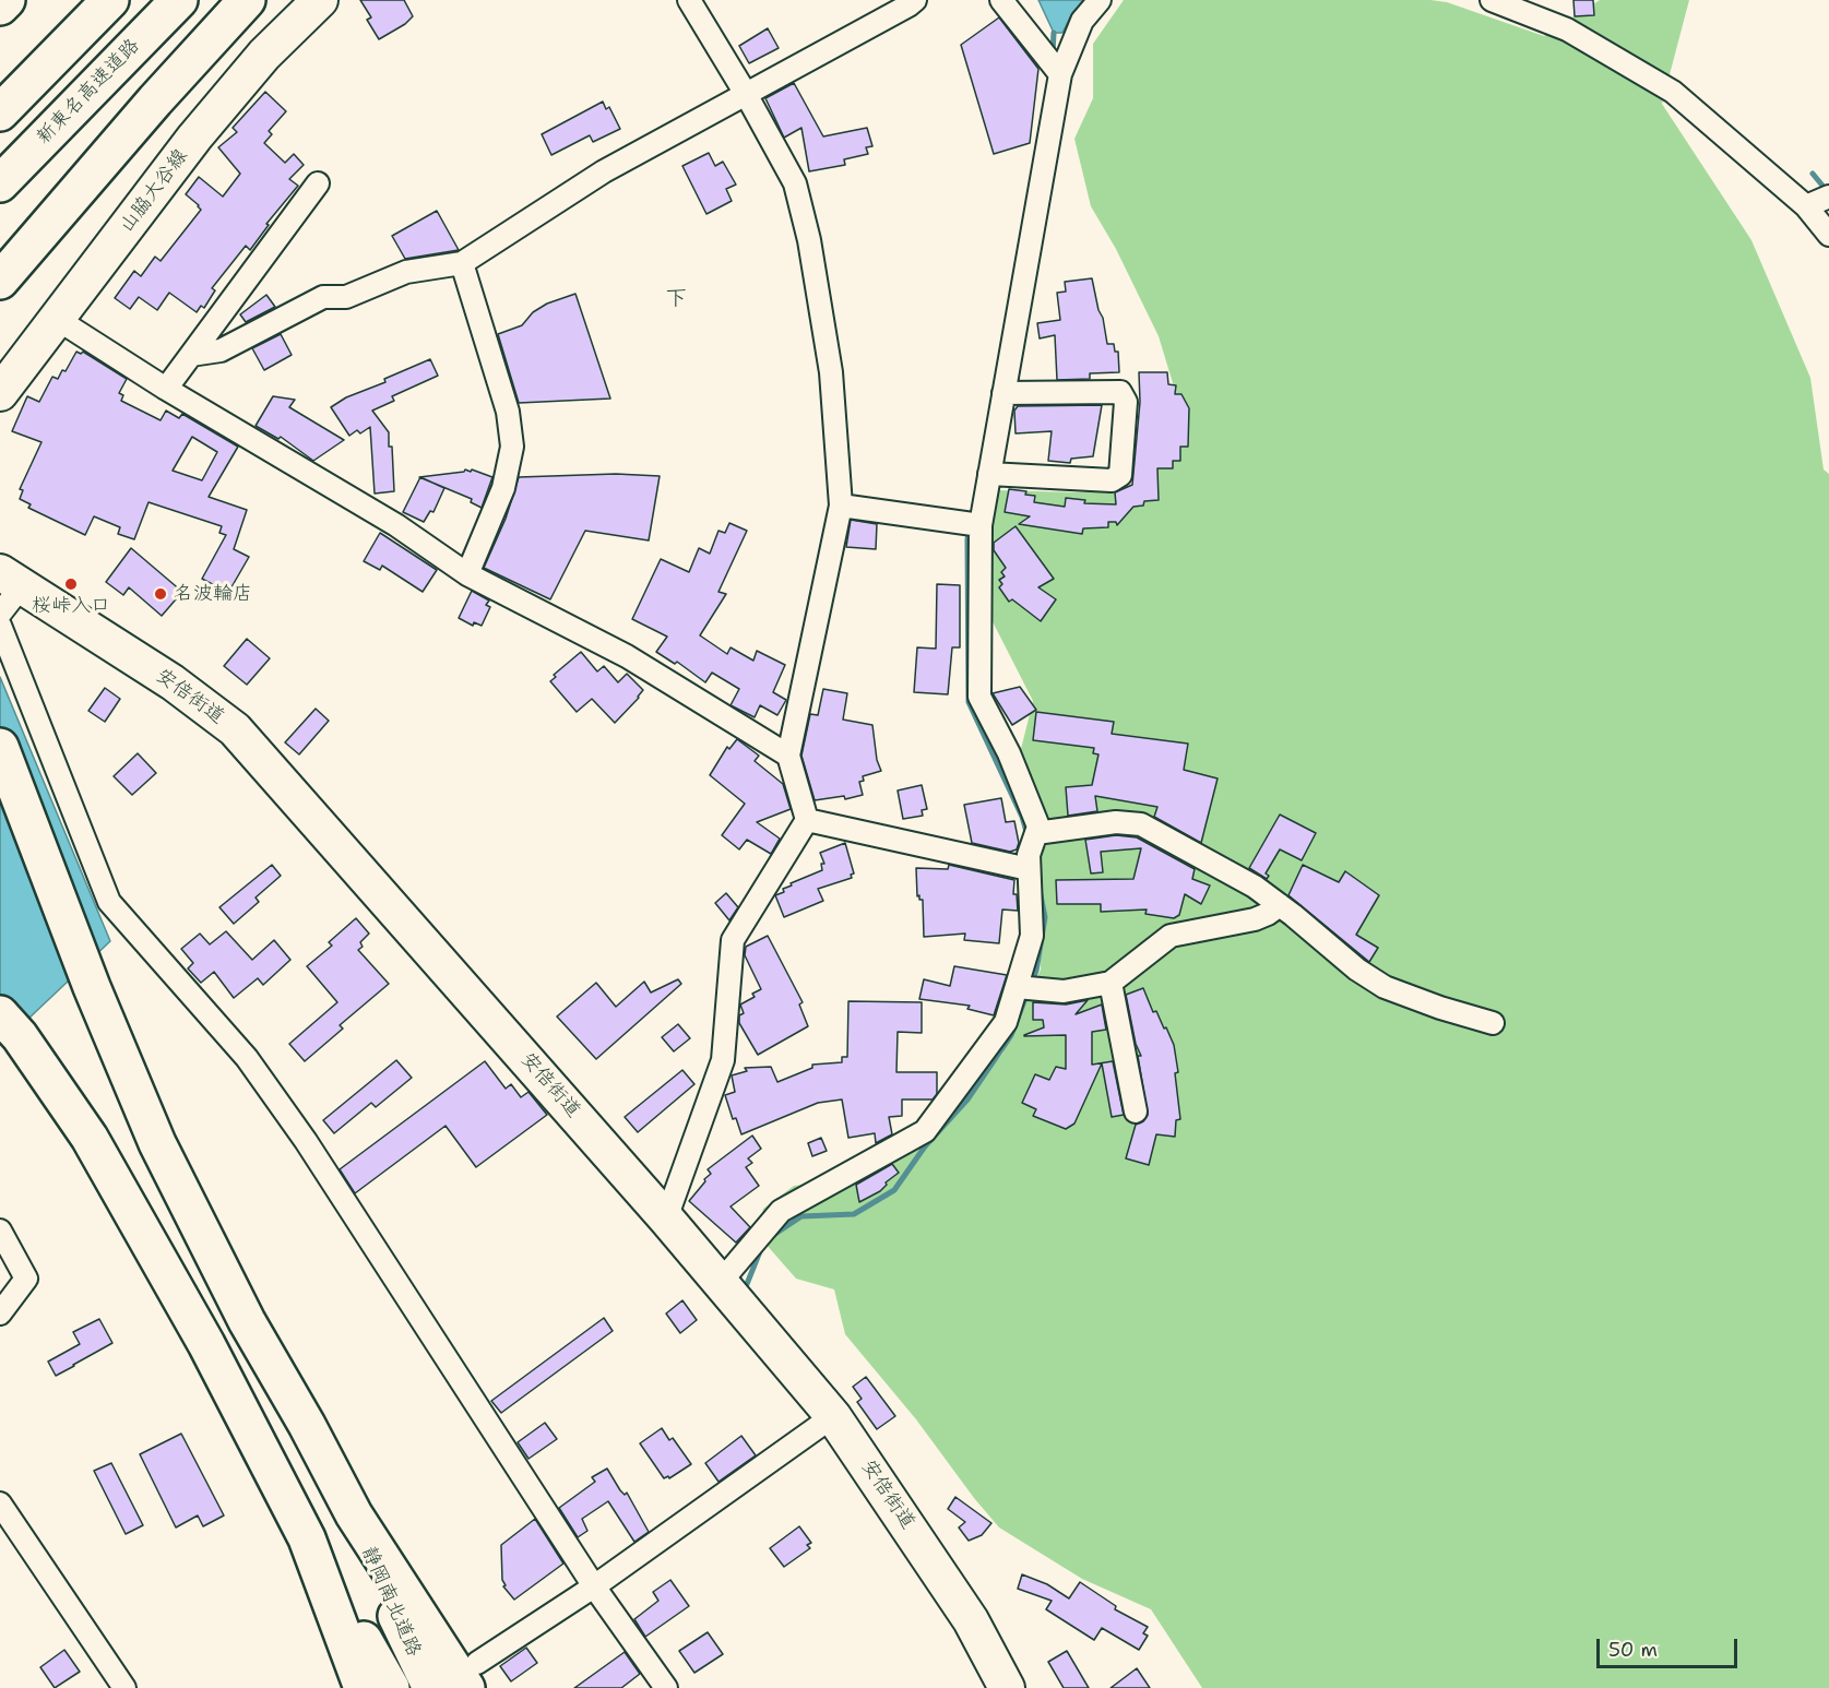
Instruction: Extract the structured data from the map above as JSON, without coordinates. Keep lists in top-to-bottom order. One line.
{"streets":{"highway":["新東名高速道路","静岡南北道路"],"main road":["山脇大谷線","安倍街道"]},"districts":["下"],"places":["桜峠入口","名波輪店"],"scale_bar":"50 m"}
